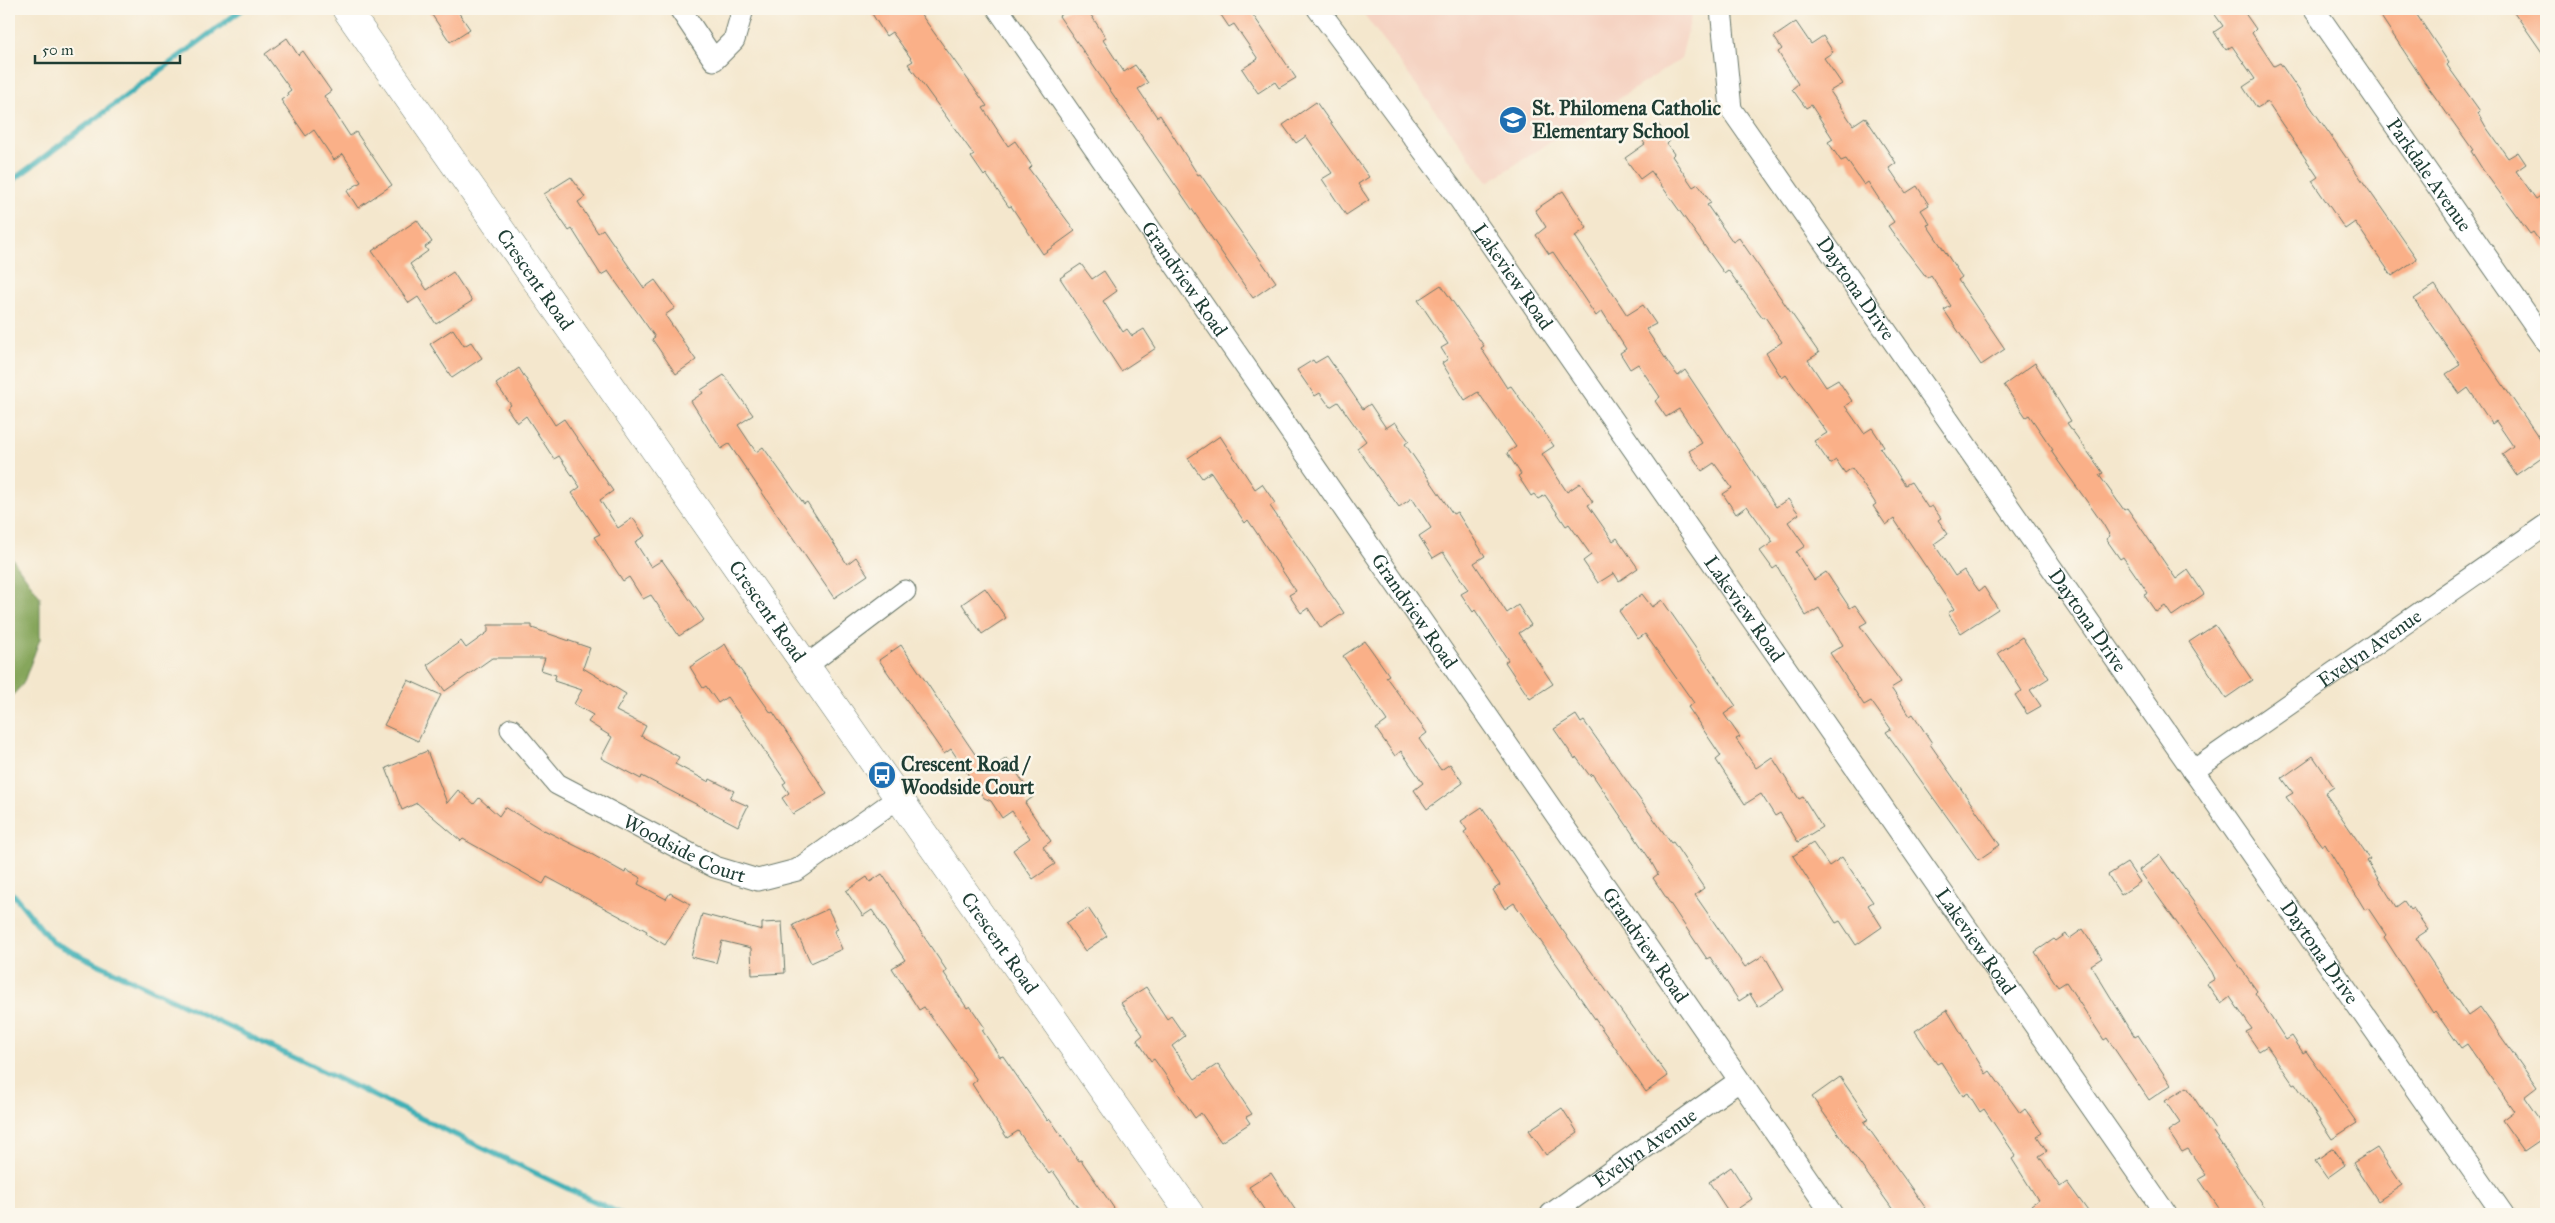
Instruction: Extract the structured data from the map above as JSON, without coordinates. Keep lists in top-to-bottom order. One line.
{"streets":{"street":["Parkdale Avenue","Lakeview Road","Grandview Road","Crescent Road","Daytona Drive","Evelyn Avenue","Woodside Court"]},"crossings":[["Grandview Road","Evelyn Avenue"],["Crescent Road","Woodside Court"],["Daytona Drive","Evelyn Avenue"]],"places":{"school or university":["St. Philomena Catholic Elementary School"],"bus stop":["Crescent Road / Woodside Court"]},"scale_bar":"50 m"}
